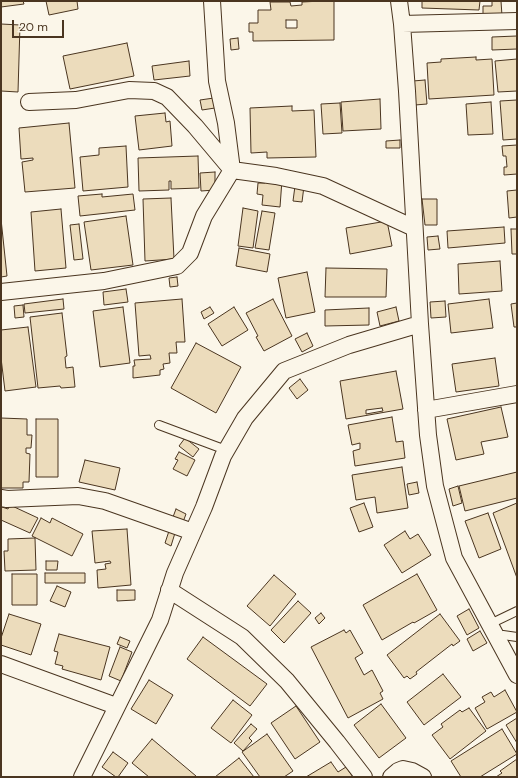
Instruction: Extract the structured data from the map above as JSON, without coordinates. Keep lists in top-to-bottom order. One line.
{"scale_bar":"20 m"}
